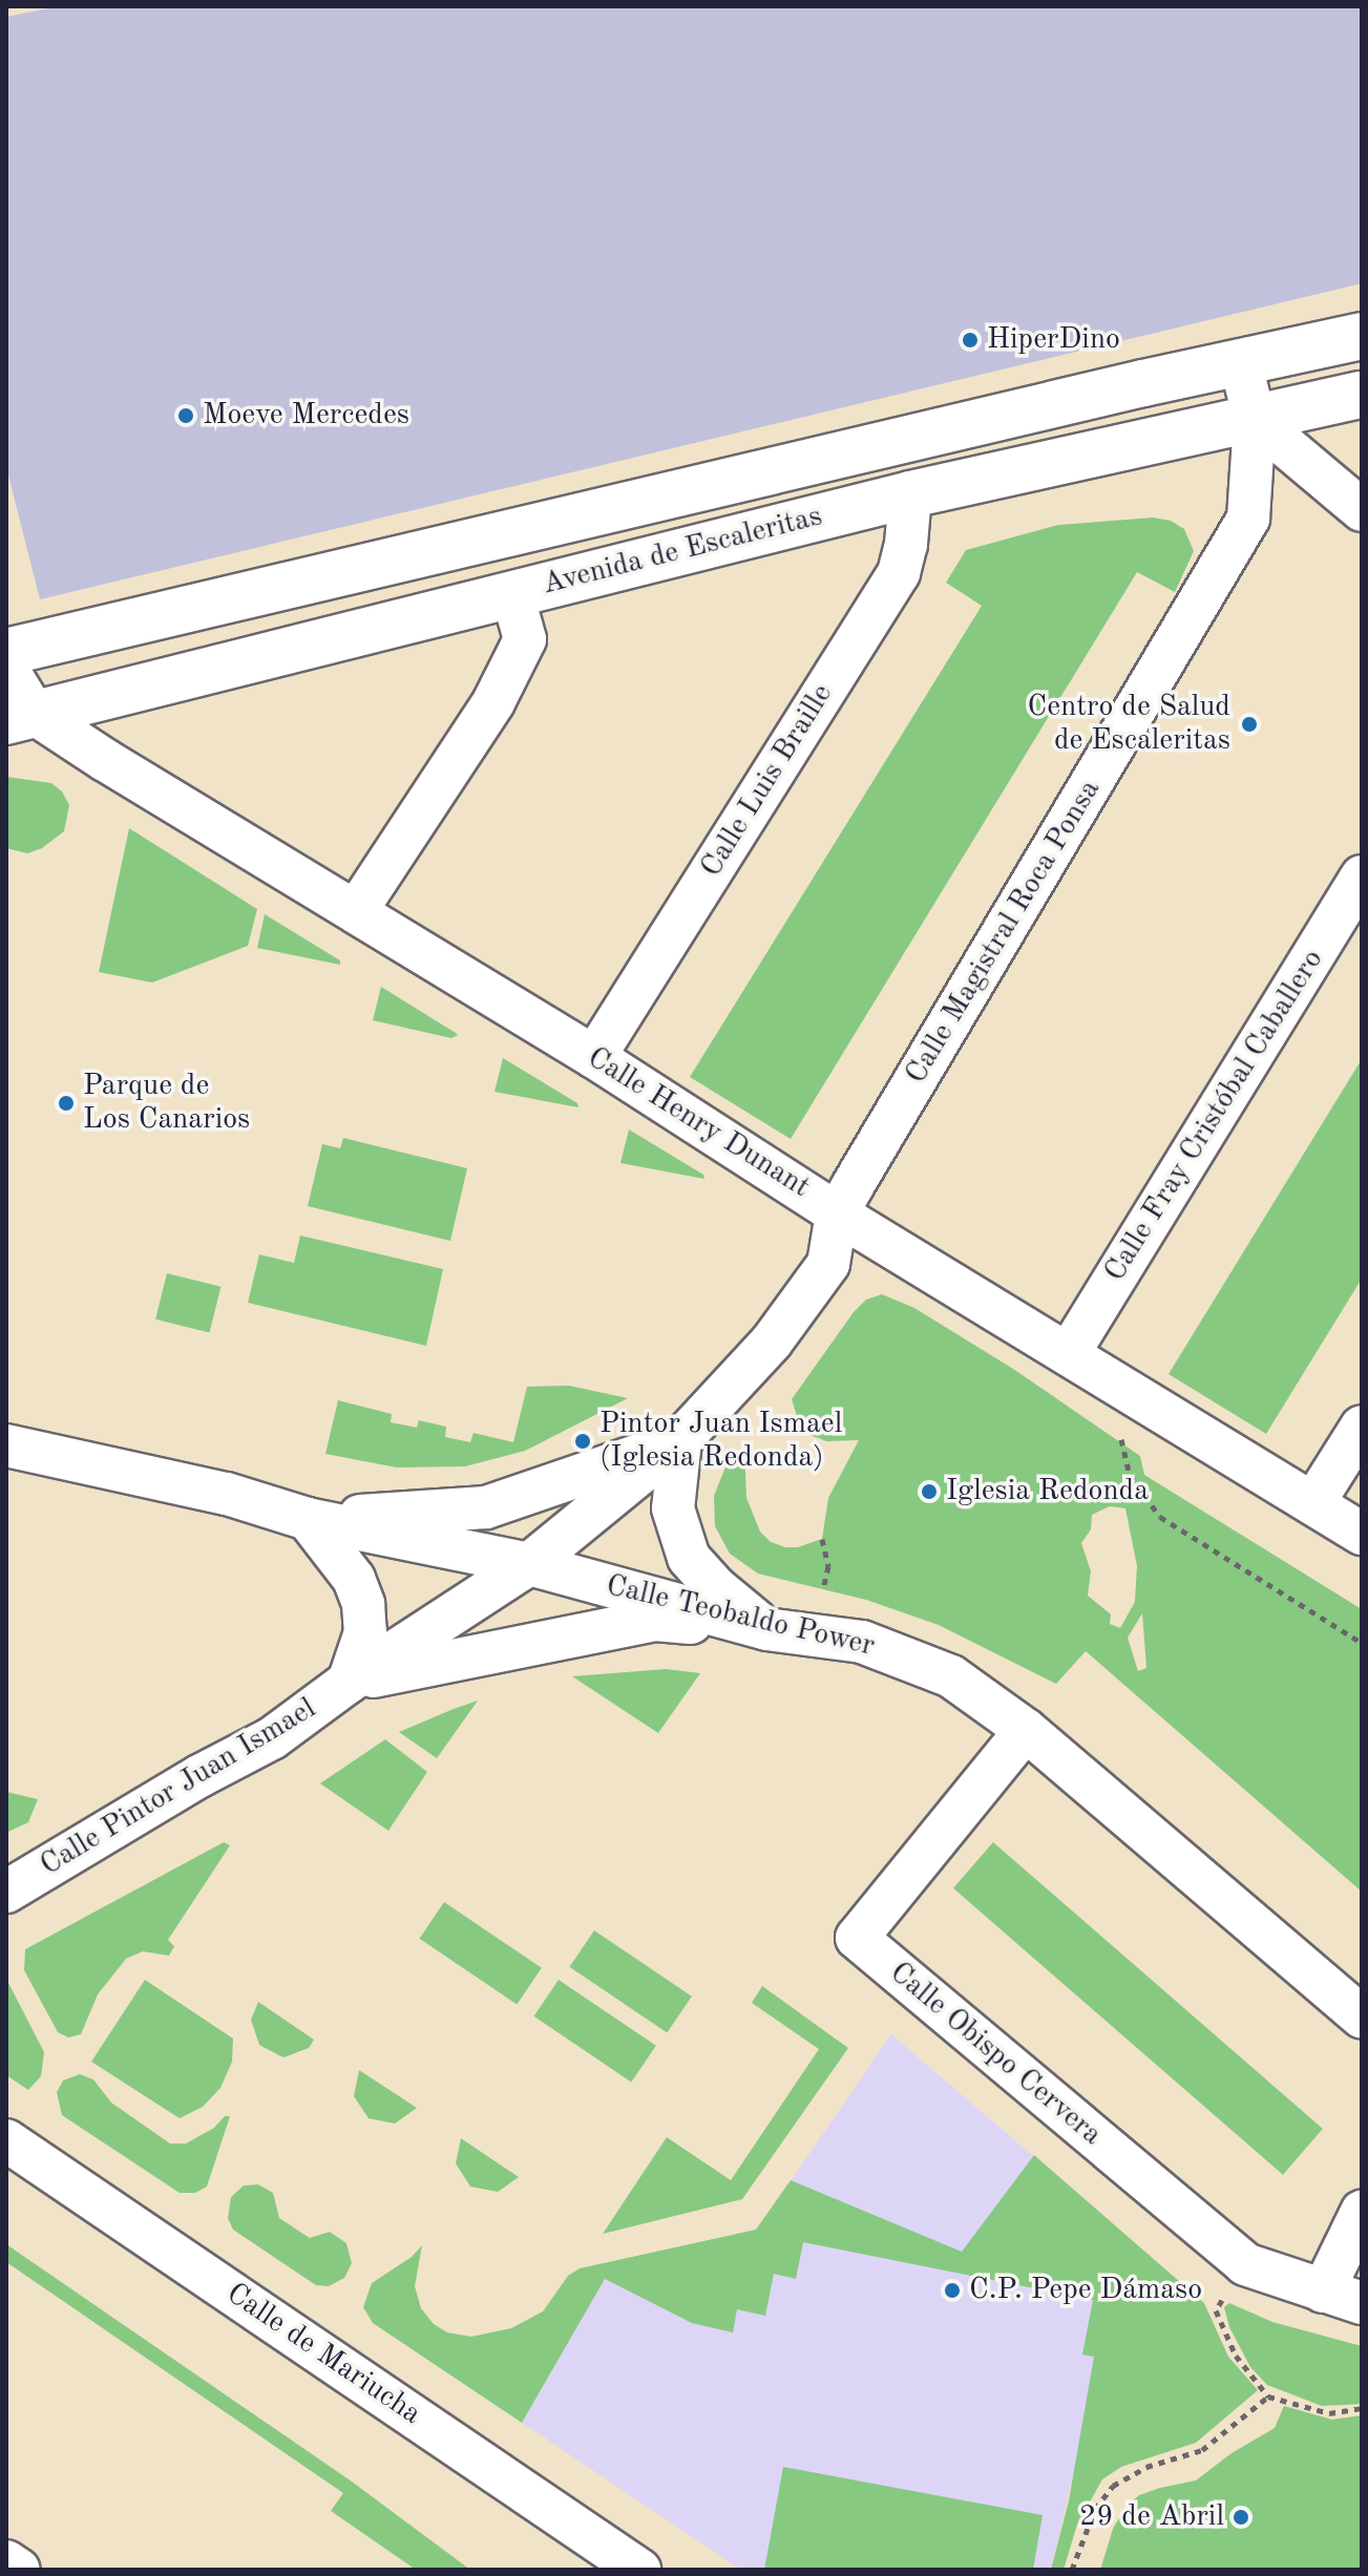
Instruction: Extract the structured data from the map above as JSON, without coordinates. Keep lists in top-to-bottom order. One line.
{"streets":{"street":["Avenida de Escaleritas","Calle Luis Braille","Calle Magistral Roca Ponsa","Calle Fray Cristóbal Caballero","Calle Henry Dunant","Calle Teobaldo Power","Calle Pintor Juan Ismael","Calle Obispo Cervera","Calle de Mariucha"]},"crossings":[["Avenida de Escaleritas","Calle Luis Braille"],["Avenida de Escaleritas","Calle Magistral Roca Ponsa"],["Avenida de Escaleritas","Calle Henry Dunant"],["Calle Luis Braille","Calle Henry Dunant"],["Calle Magistral Roca Ponsa","Calle Henry Dunant"],["Calle Magistral Roca Ponsa","Calle Pintor Juan Ismael"],["Calle Fray Cristóbal Caballero","Calle Henry Dunant"],["Calle Henry Dunant","Calle Pintor Juan Ismael"],["Calle Teobaldo Power","Calle Pintor Juan Ismael"],["Calle Teobaldo Power","Calle Obispo Cervera"]],"places":["HiperDino","Moeve Mercedes","Centro de Salud de Escaleritas","Parque de Los Canarios","Pintor Juan Ismael (Iglesia Redonda)","Iglesia Redonda","C.P. Pepe Dámaso","29 de Abril"]}
